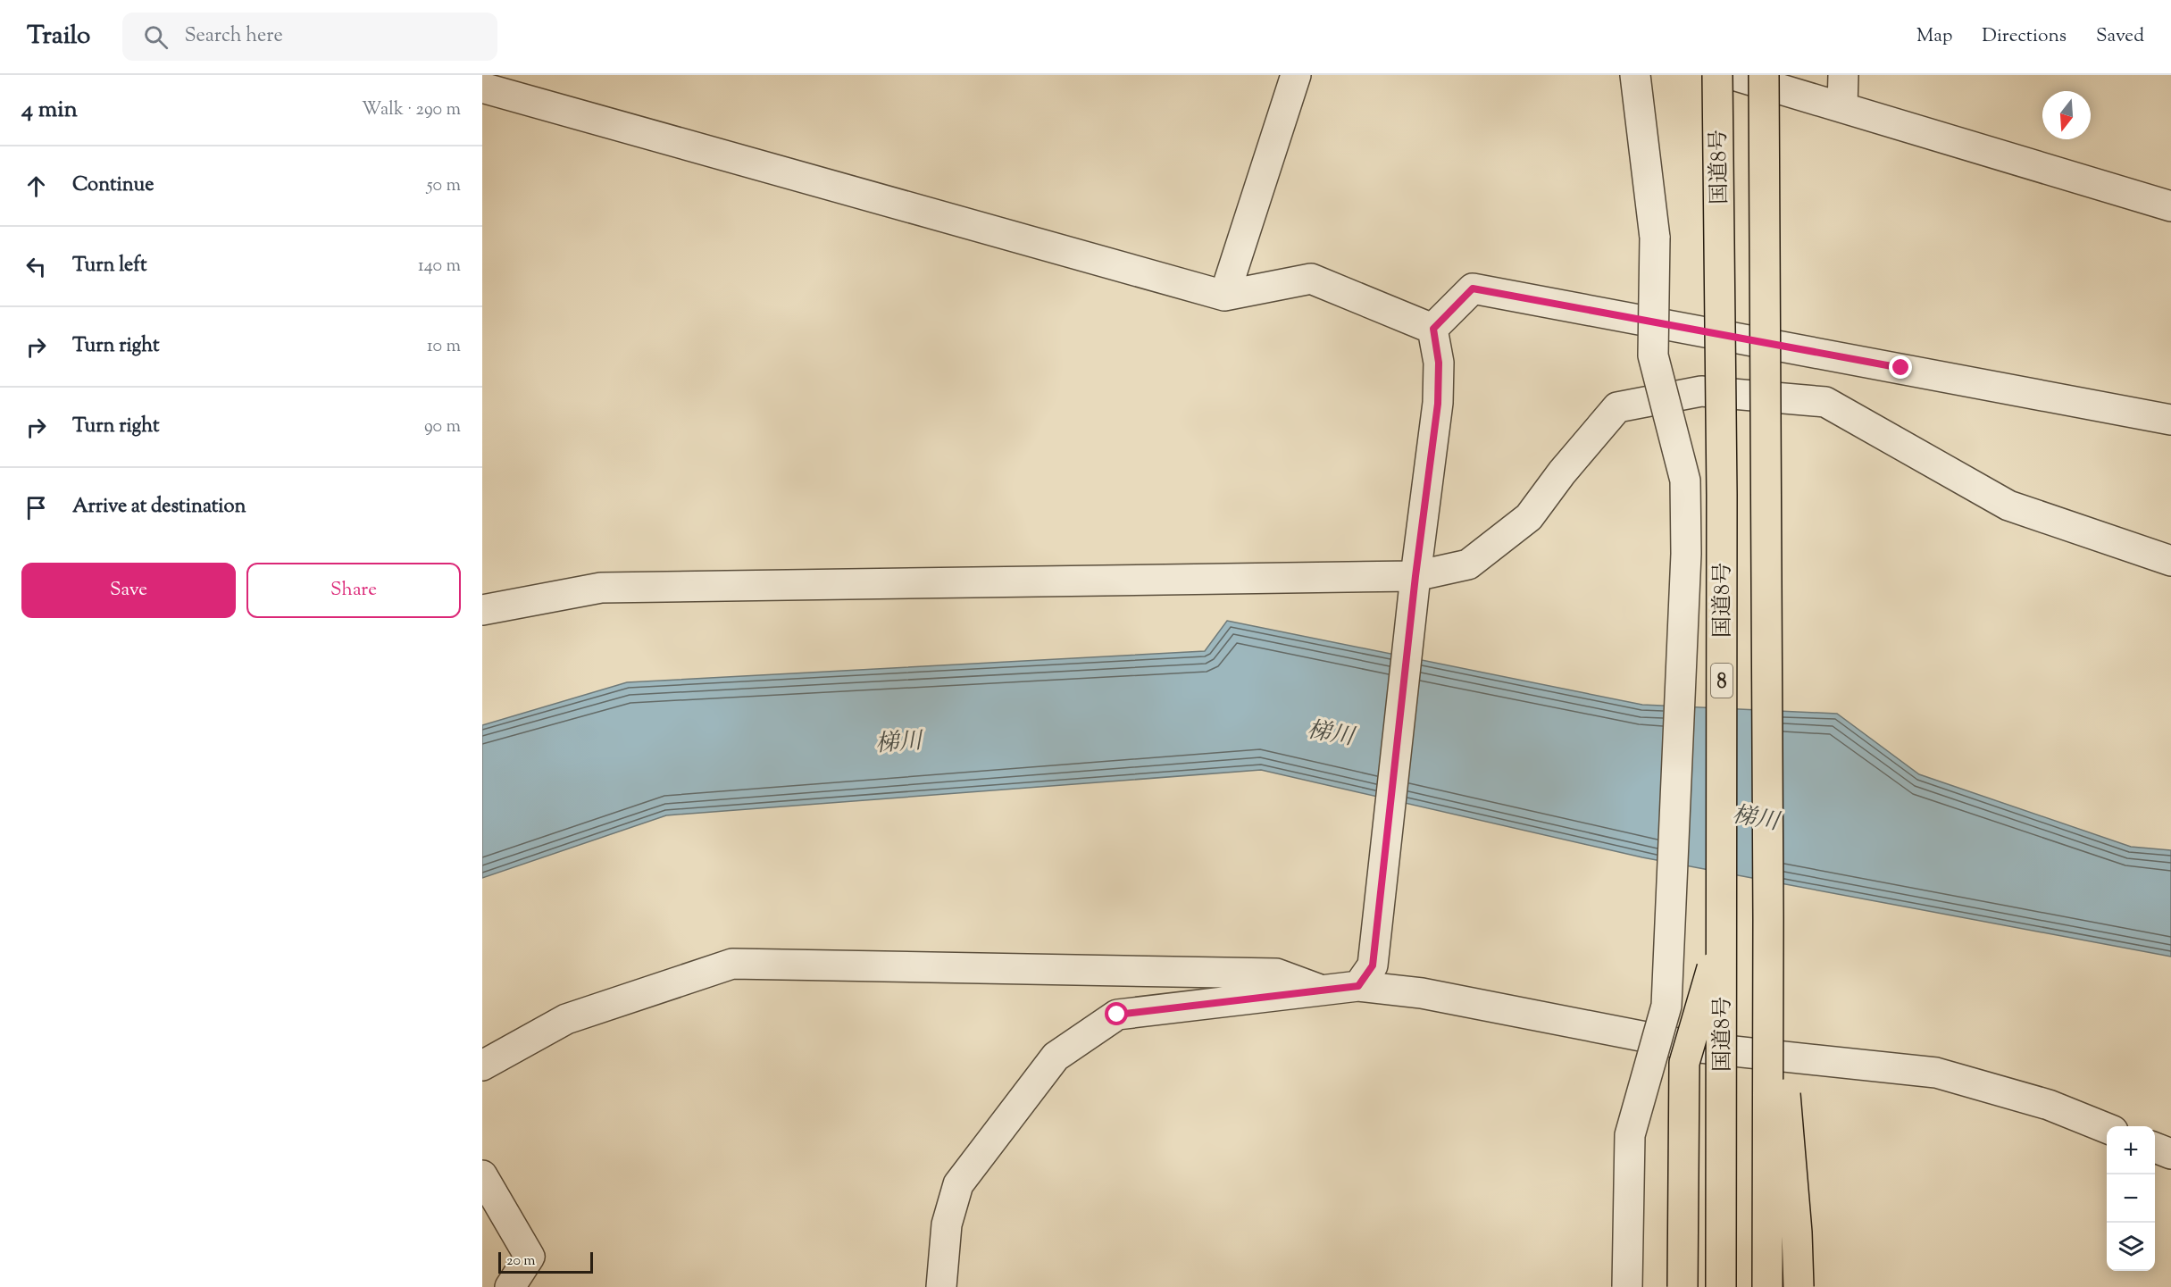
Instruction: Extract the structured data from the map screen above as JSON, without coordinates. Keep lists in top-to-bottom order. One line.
{"streets":{"highway":["国道8号","8"]},"water":["梯川"],"scale_bar":"20 m","north":"bottom","page":{"header":"Trailo","search":"Search here","nav":["Map","Directions","Saved"],"heading":["4 min","Walk · 290 m"],"list":[["Continue","50 m"],["Turn left","140 m"],["Turn right","10 m"],["Turn right","90 m"],"Arrive at destination"],"buttons":["Save","Share"],"map_buttons":["+","−"],"scale":"20 m"}}
